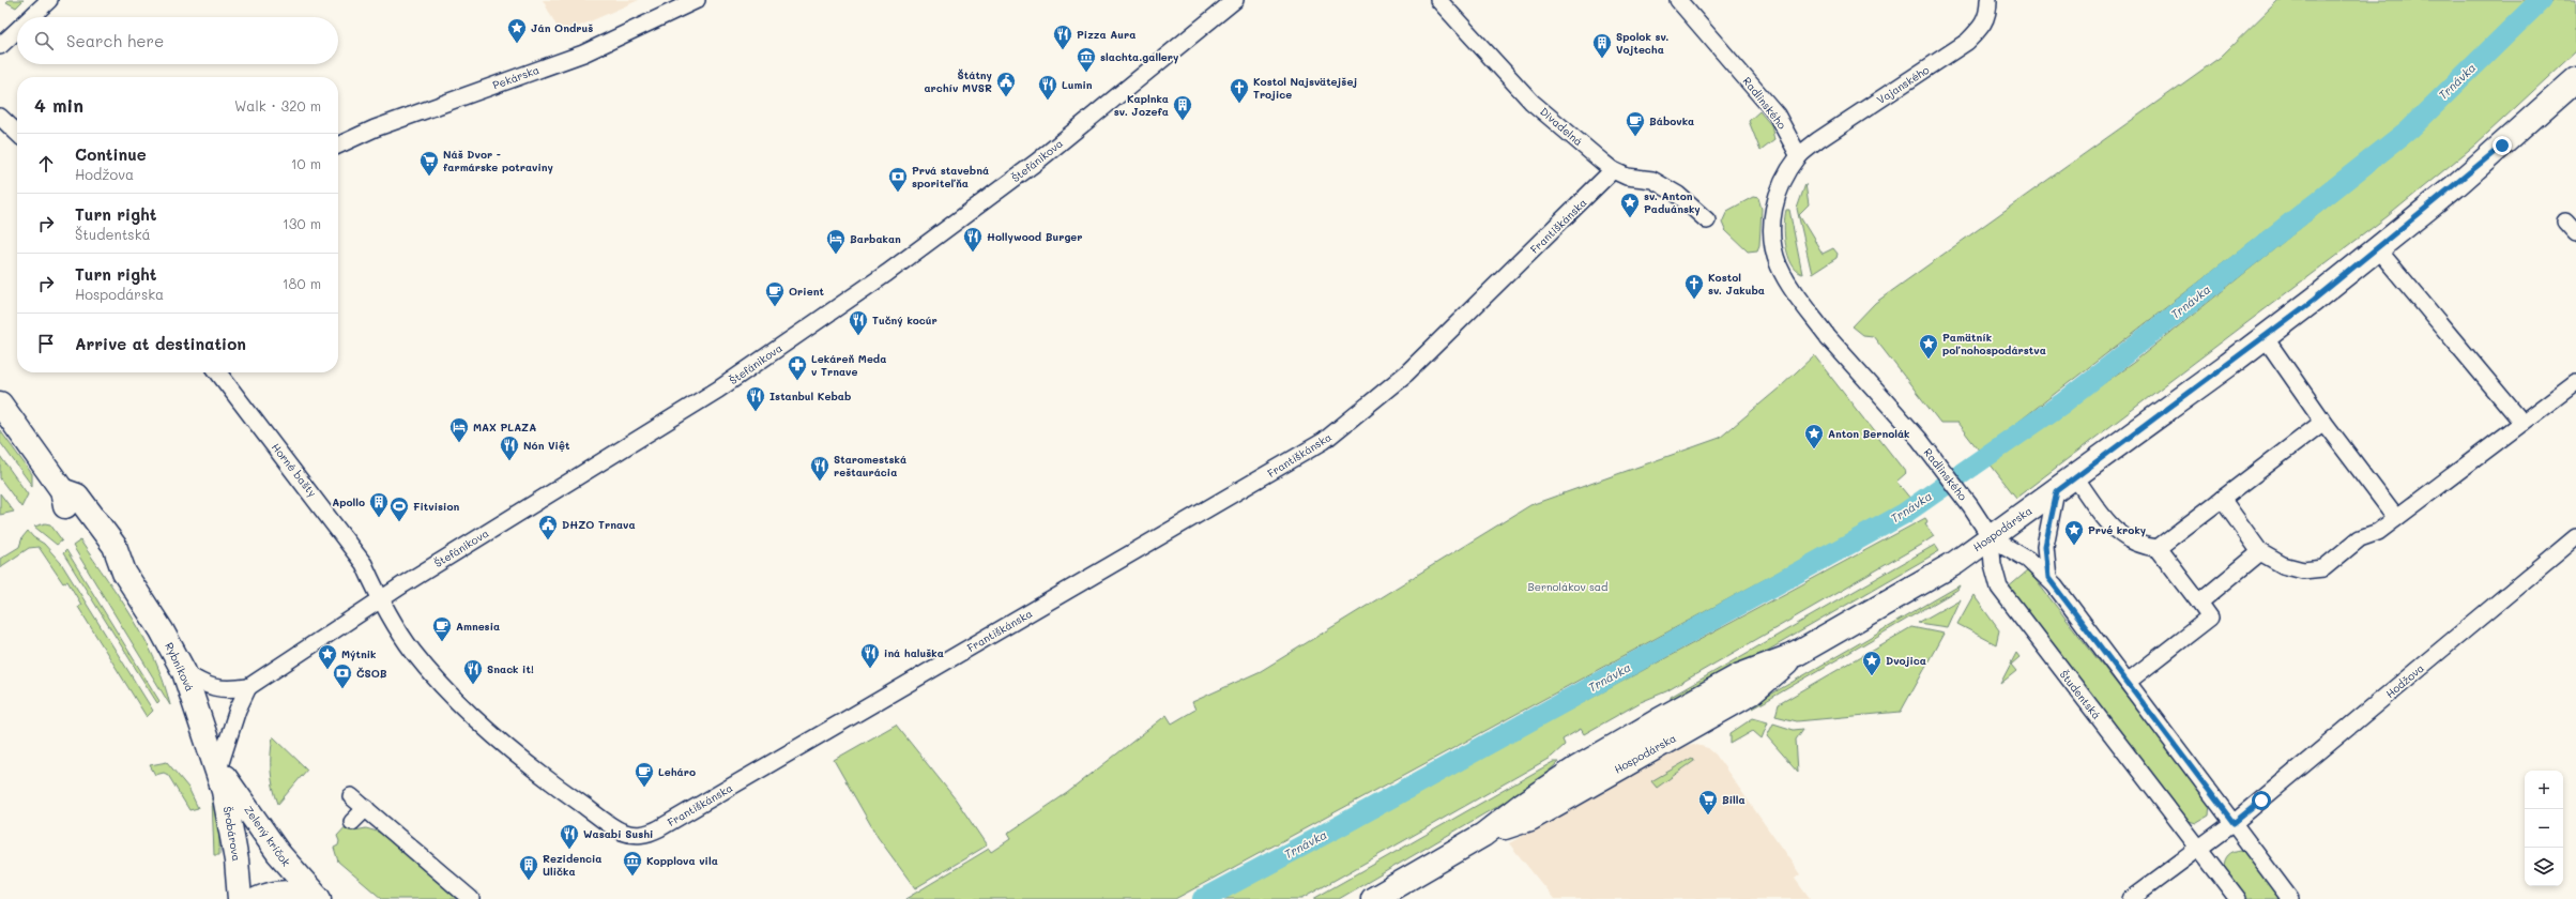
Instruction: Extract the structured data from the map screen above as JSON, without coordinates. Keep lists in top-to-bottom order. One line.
{"streets":{"street":["Pekárska","Vajanského","Radlinského","Divadelná","Štefánikova","Františkánska","Horné bašty","Hospodárska","Rybníková","Hodžova","Študentská","Šrobárova","Zelený kríčok"]},"crossings":[["Vajanského","Radlinského"],["Radlinského","Hospodárska"],["Radlinského","Študentská"],["Divadelná","Františkánska"],["Štefánikova","Františkánska"],["Štefánikova","Horné bašty"],["Štefánikova","Rybníková"],["Františkánska","Horné bašty"],["Hospodárska","Študentská"],["Rybníková","Šrobárova"],["Rybníková","Zelený kríčok"],["Hodžova","Študentská"],["Šrobárova","Zelený kríčok"]],"water":["Trnávka"],"parks":["Bernolákov sad"],"places":{"place":["Ján Ondruš","sv. Anton Paduánsky","Pamätník poľnohospodárstva","Anton Bernolák","Prvé kroky","Mýtnik","Dvojica"],"restaurant":["Pizza Aura","Lumin","Hollywood Burger","Tučný kocúr","Istanbul Kebab","Nón Việt","Staromestská reštaurácia","iná haluška","Snack it!","Wasabi Sushi"],"building":["Spolok sv. Vojtecha","Kaplnka sv. Jozefa","Apollo","Rezidencia Ulička"],"museum":["slachta.gallery","Kopplova vila"],"public building":["Štátny archív MVSR","DHZO Trnava"],"church":["Kostol Najsvätejšej Trojice","Kostol sv. Jakuba"],"cafe":["Bábovka","Orient","Amnesia","Leháro"],"supermarket":["Náš Dvor - farmárske potraviny","Billa"],"bank":["Prvá stavebná sporiteľňa","ČSOB"],"hotel":["Barbakan","MAX PLAZA"],"pharmacy":["Lekáreň Meda v Trnave"],"sports":["Fitvision"]},"page":{"search":"Search here","heading":["4 min","Walk · 320 m"],"list":[["Continue","Hodžova","10 m"],["Turn right","Študentská","130 m"],["Turn right","Hospodárska","180 m"],"Arrive at destination"],"map_buttons":["+","−"]}}
